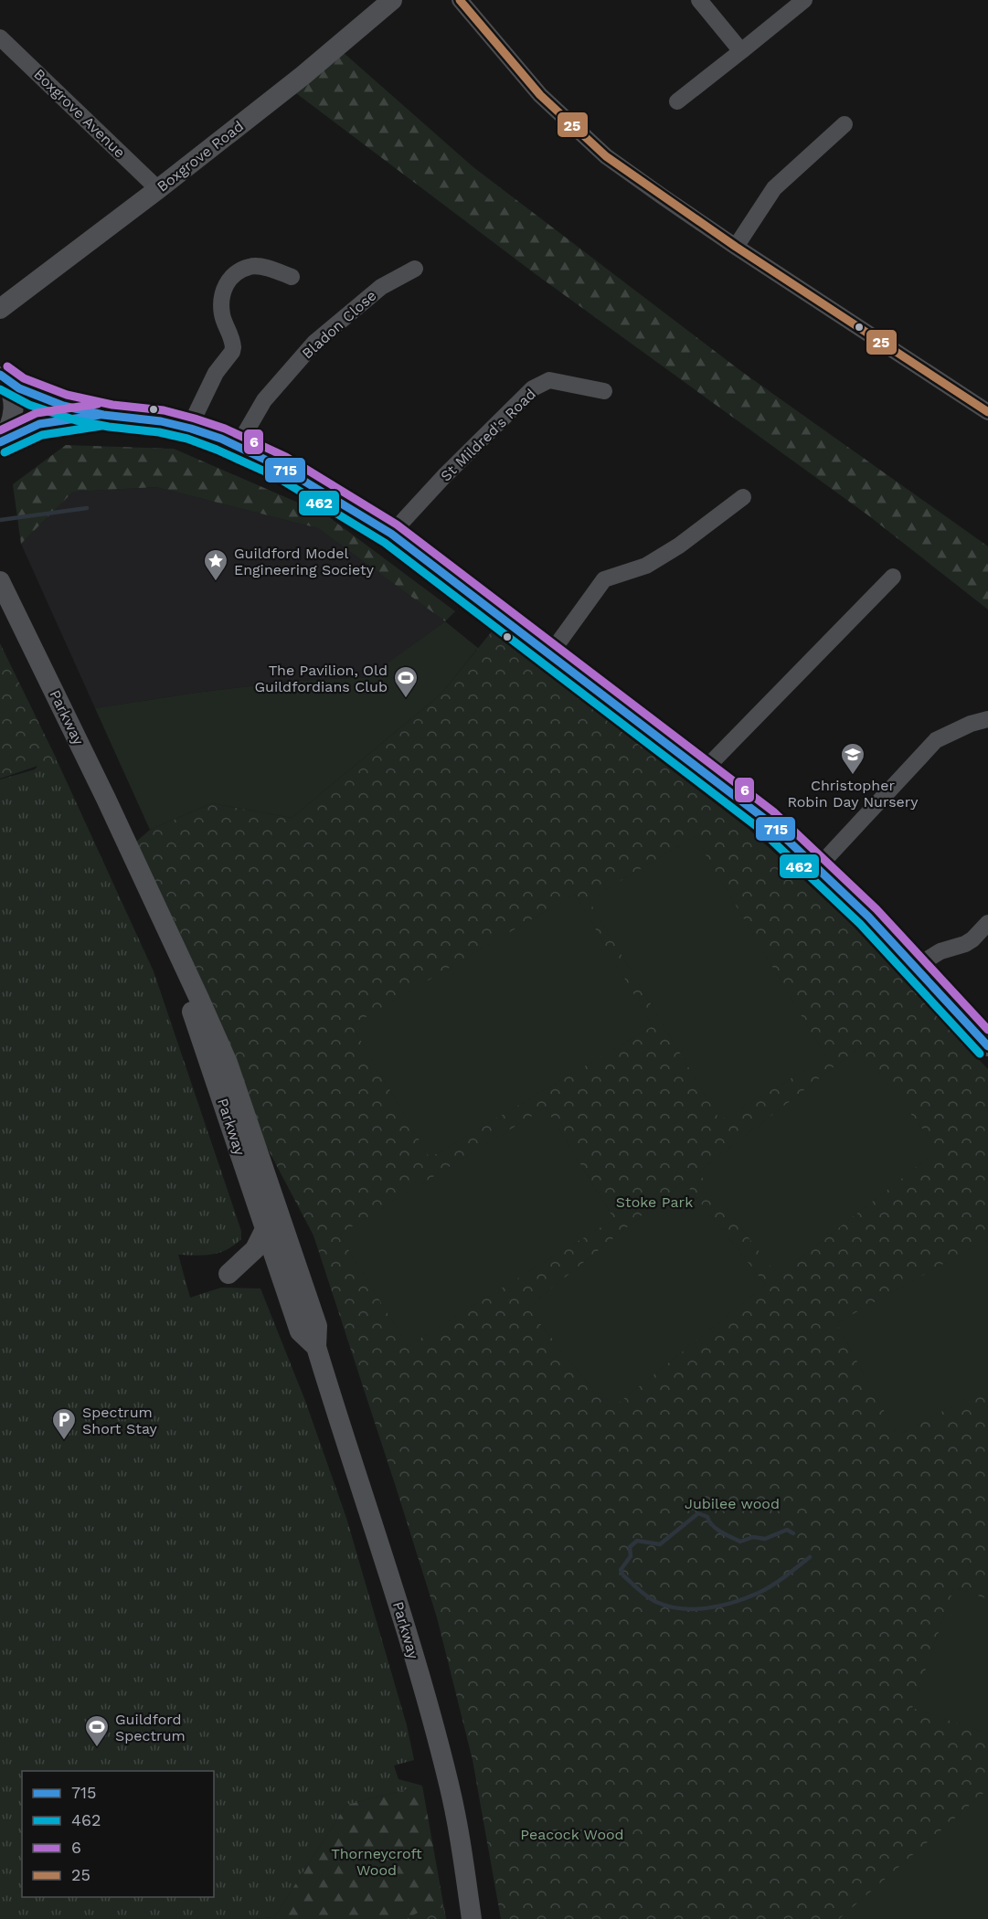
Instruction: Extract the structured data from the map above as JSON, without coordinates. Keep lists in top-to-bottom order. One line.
{"streets":{"main road":["Boxgrove Road","Parkway"],"street":["Boxgrove Avenue","Bladon Close","St Mildred's Road"]},"crossings":[["Boxgrove Avenue","Boxgrove Road"]],"parks":["Stoke Park","Jubilee wood","Peacock Wood","Thorneycroft Wood"],"places":{"place":["Guildford Model Engineering Society"],"sports":["The Pavilion, Old Guildfordians Club","Guildford Spectrum"],"school or university":["Christopher Robin Day Nursery"],"parking":["Spectrum Short Stay"]},"lines":["transit line 25","transit line 6","transit line 715","transit line 462"],"legend":["715","462","6","25"]}
